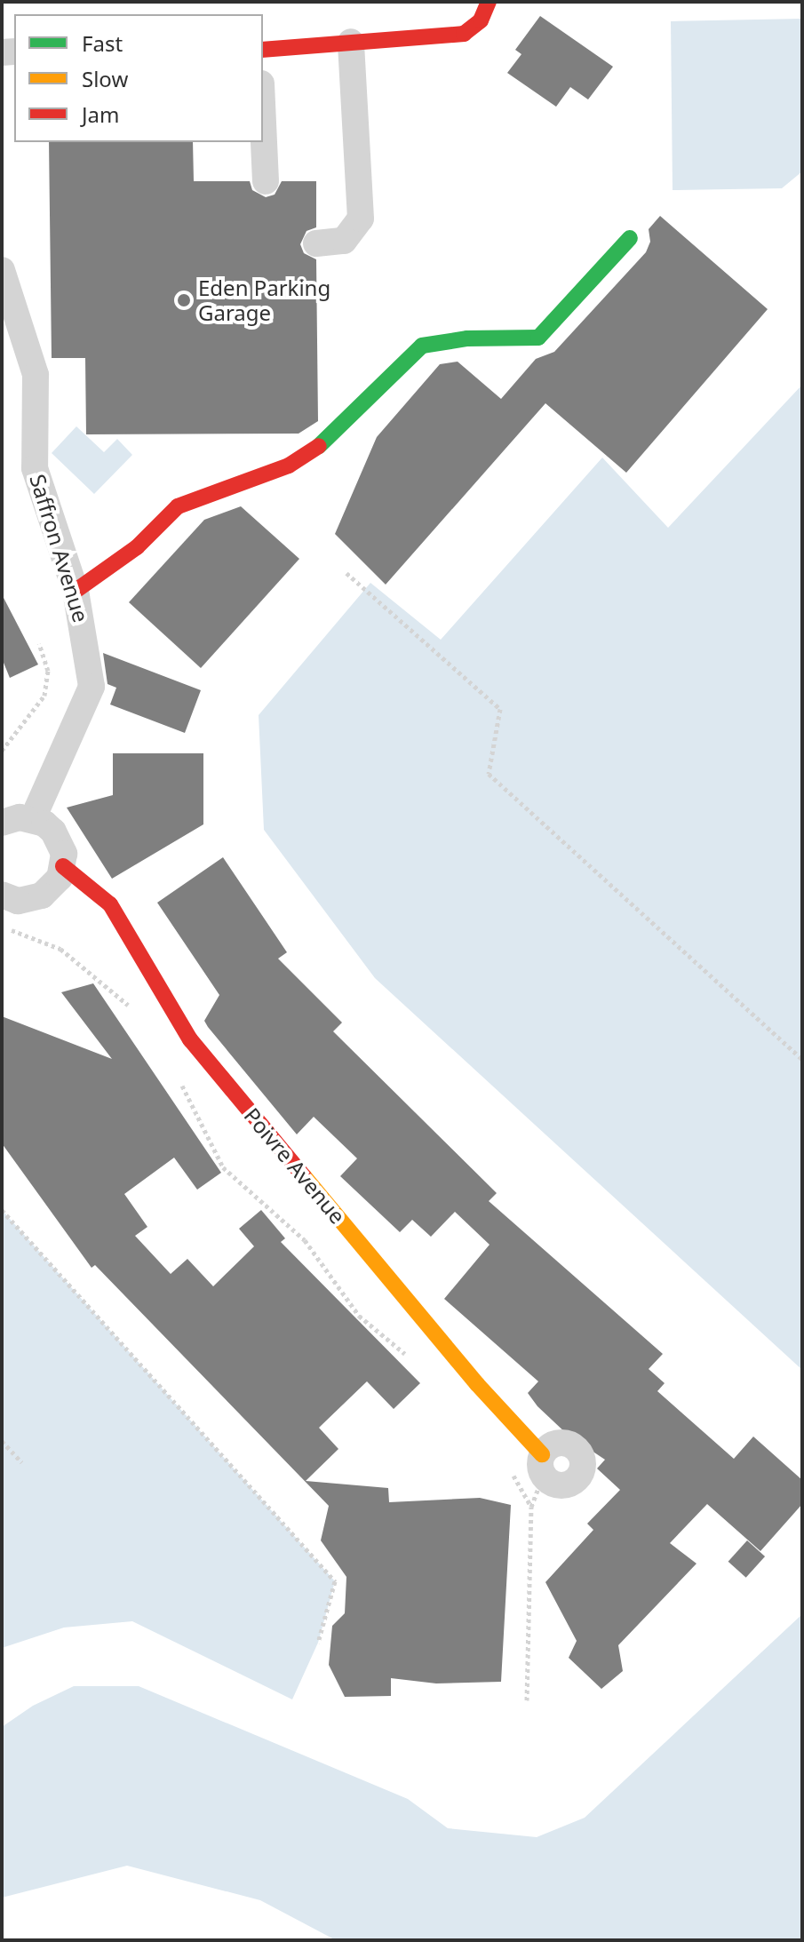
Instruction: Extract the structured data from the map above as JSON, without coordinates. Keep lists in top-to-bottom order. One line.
{"streets":{"street":["Saffron Avenue","Poivre Avenue"]},"places":["Eden Parking Garage"],"legend":["Fast","Slow","Jam"]}
